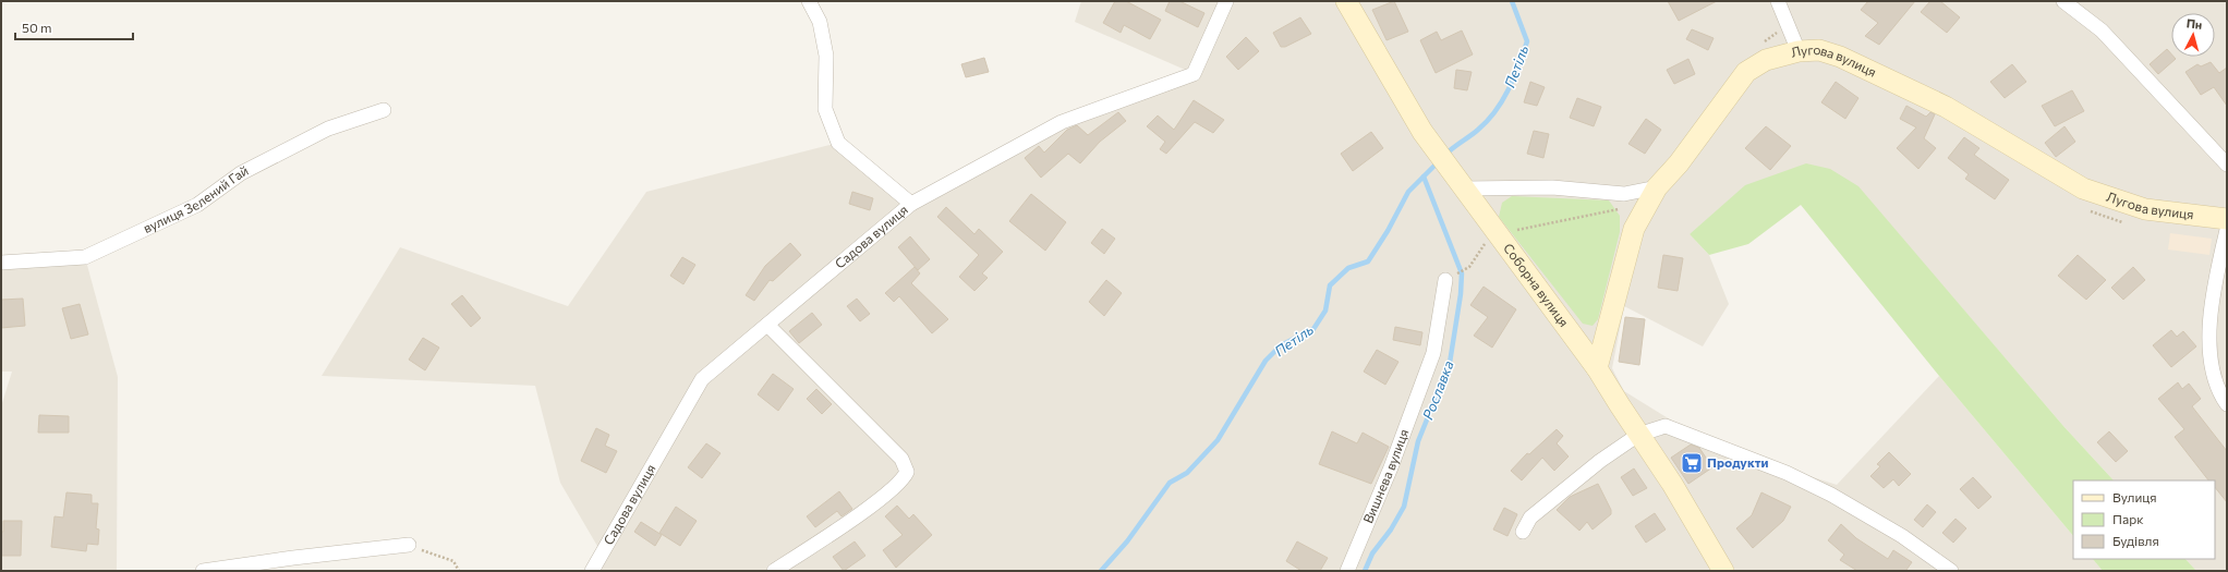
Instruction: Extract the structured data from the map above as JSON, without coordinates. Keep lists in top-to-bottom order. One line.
{"streets":{"street":["Лугова вулиця","вулиця Зелений Гай","Садова вулиця","Соборна вулиця","Вишнева вулиця"]},"crossings":[["Лугова вулиця","Соборна вулиця"]],"water":["Петіль","Рославка"],"places":{"supermarket":["Продукти"]},"legend":["Вулиця","Парк","Будівля"],"scale_bar":"50 m","north":"top"}
